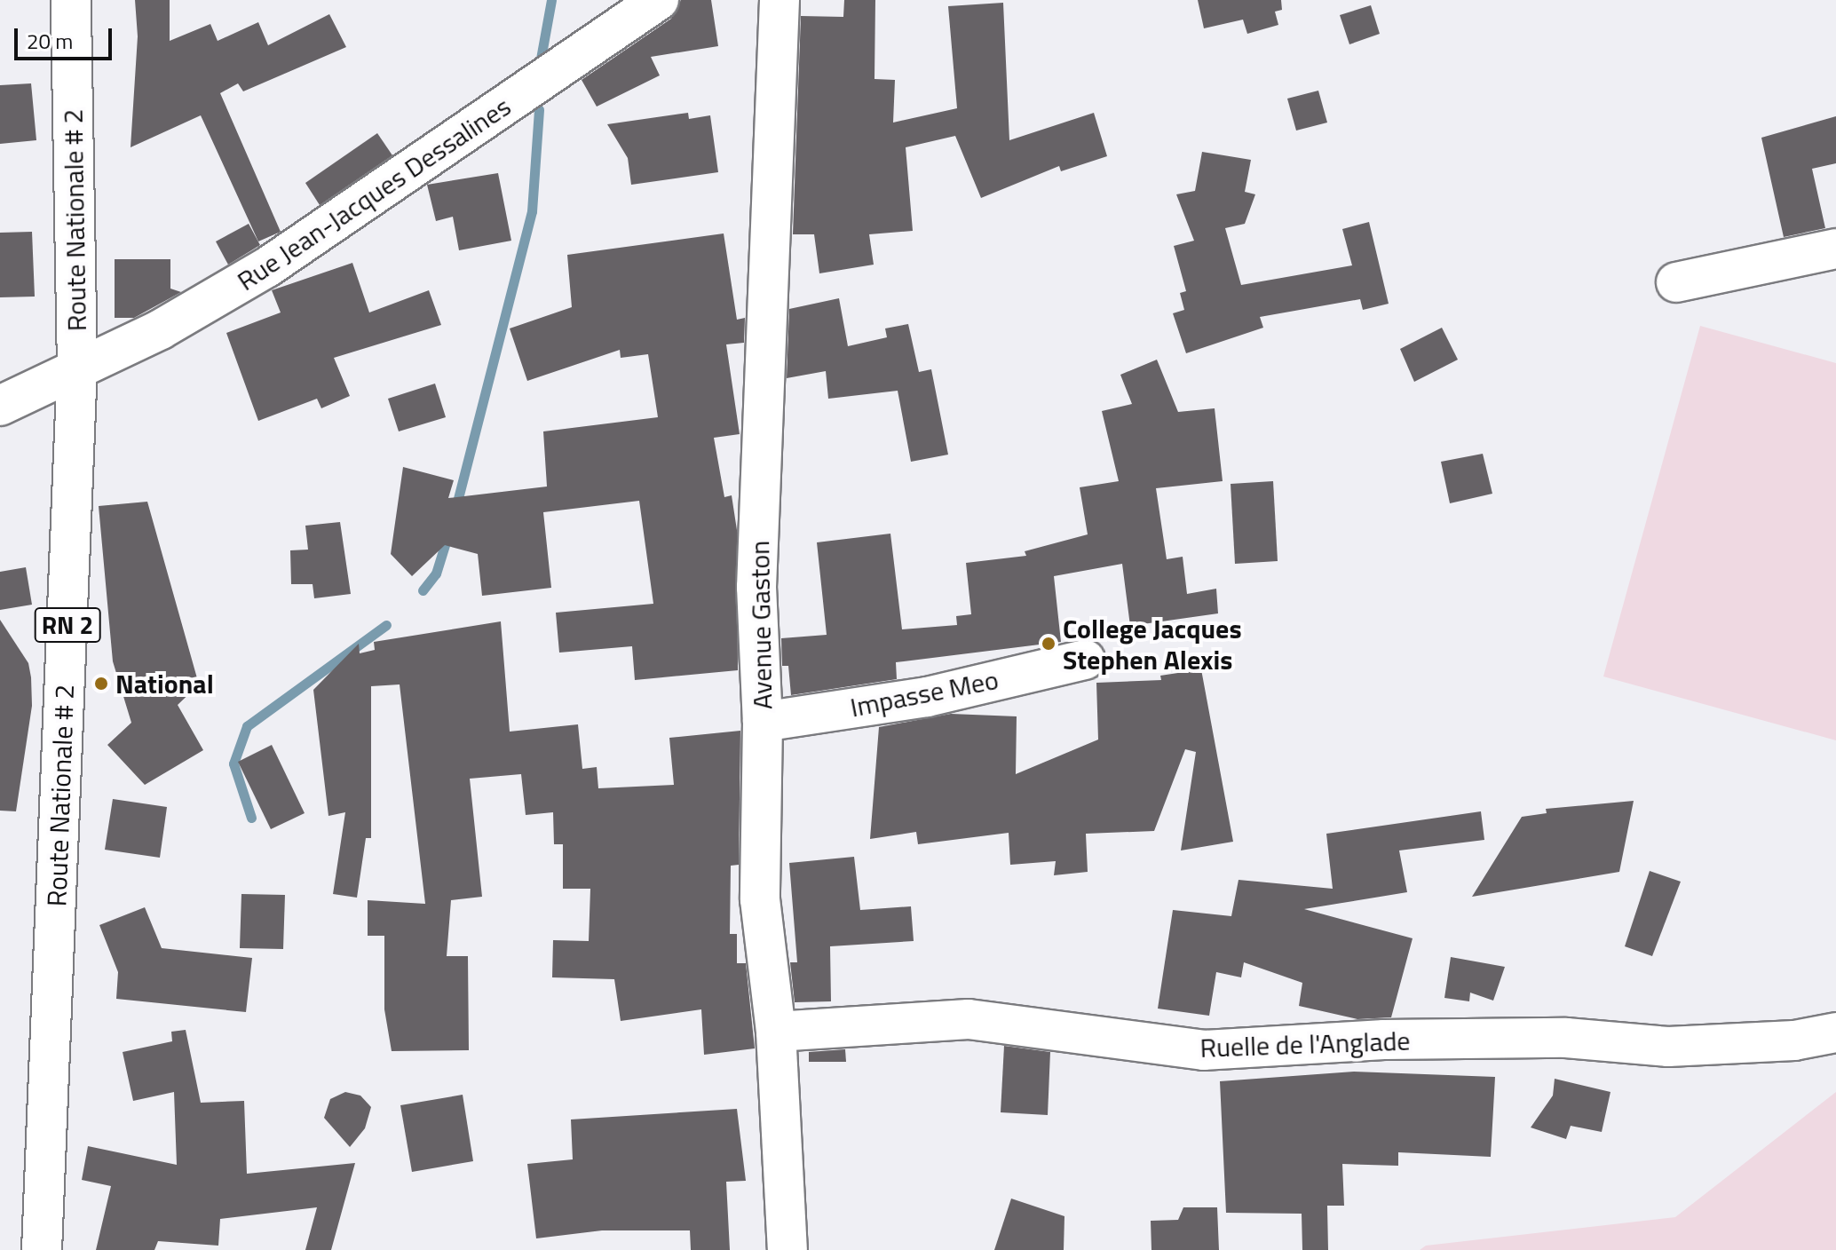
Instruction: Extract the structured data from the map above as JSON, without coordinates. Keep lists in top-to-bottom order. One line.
{"streets":{"street":["Rue Jean-Jacques Dessalines","Route Nationale # 2","RN 2","Avenue Gaston","Impasse Meo","Ruelle de l'Anglade"]},"crossings":[["Rue Jean-Jacques Dessalines","Route Nationale # 2"],["Avenue Gaston","Impasse Meo"],["Avenue Gaston","Ruelle de l'Anglade"]],"places":["College Jacques Stephen Alexis","National"],"scale_bar":"20 m"}
